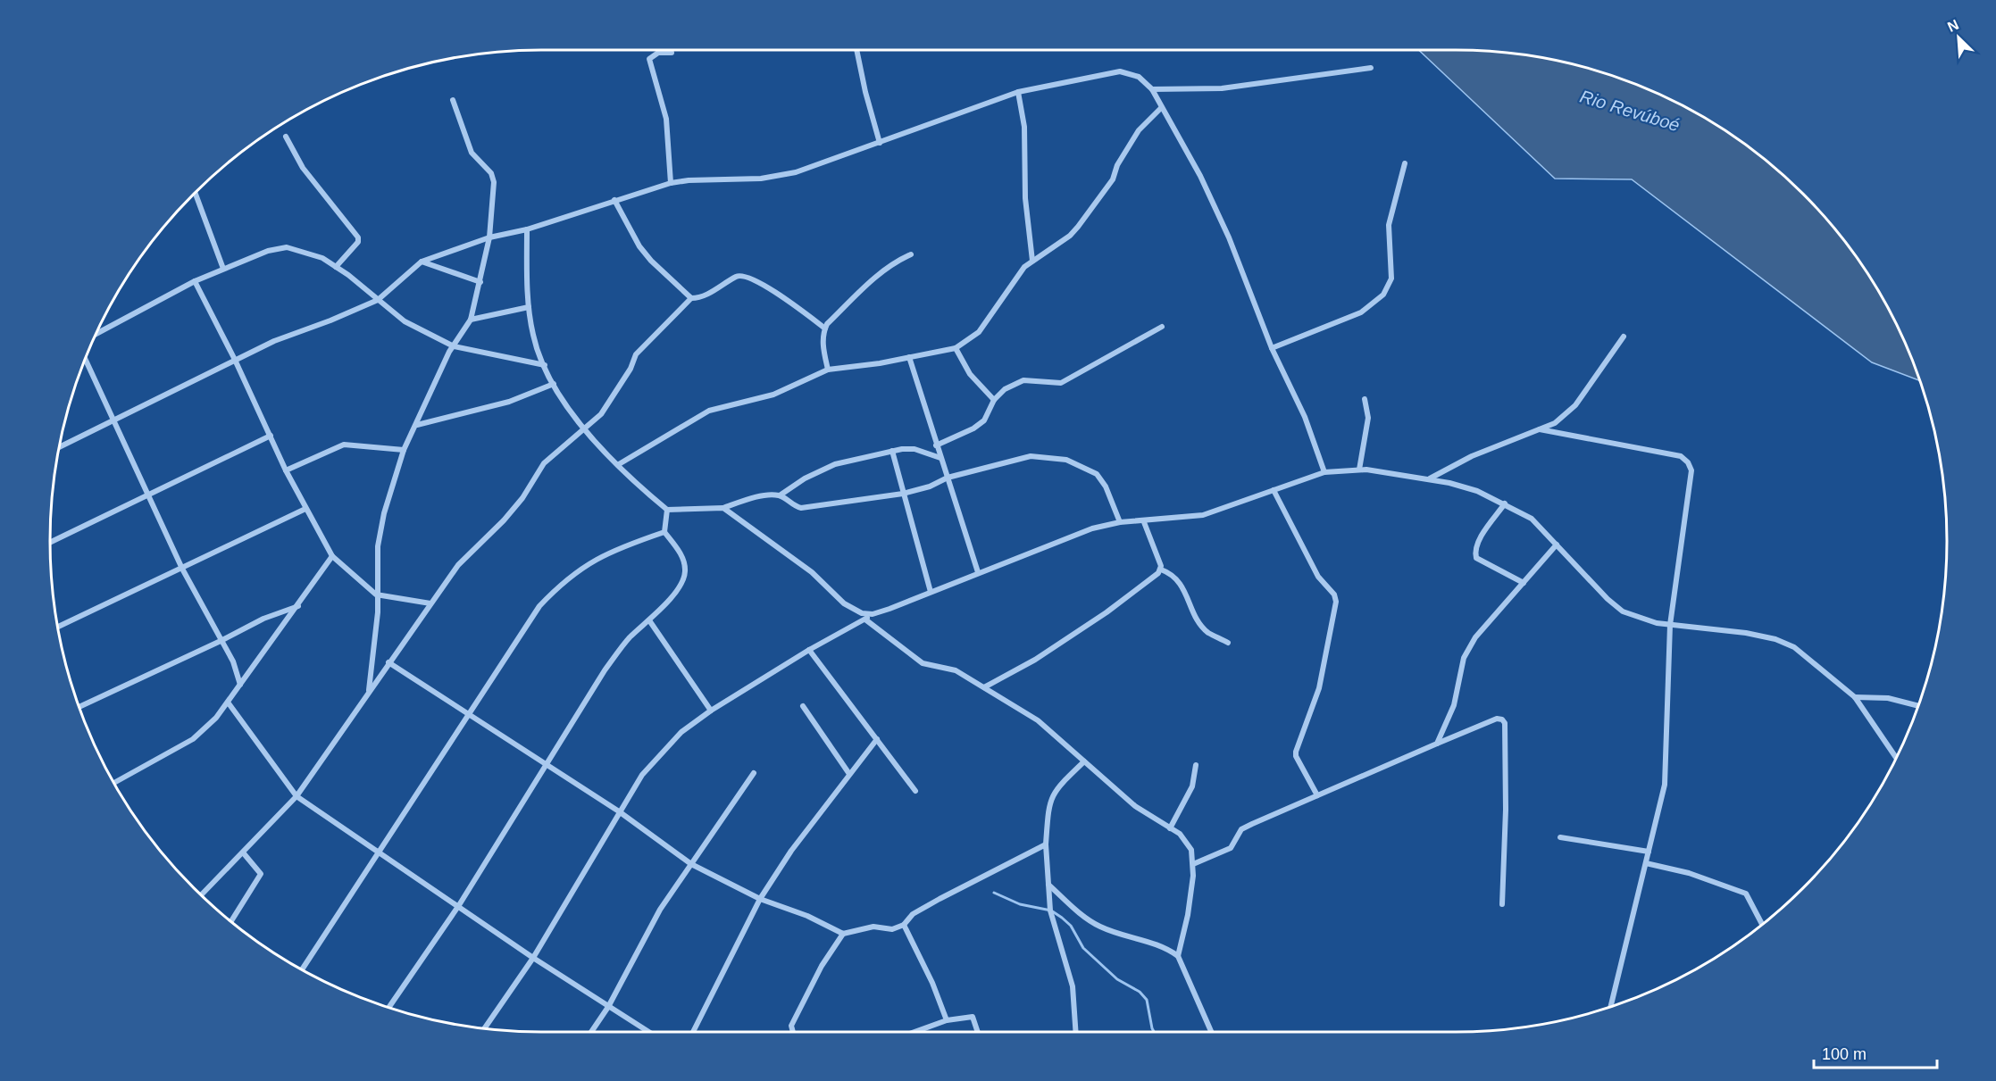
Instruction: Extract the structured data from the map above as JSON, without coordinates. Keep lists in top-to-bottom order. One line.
{"water":["Rio Revúboé"],"scale_bar":"100 m","north":"top left"}
